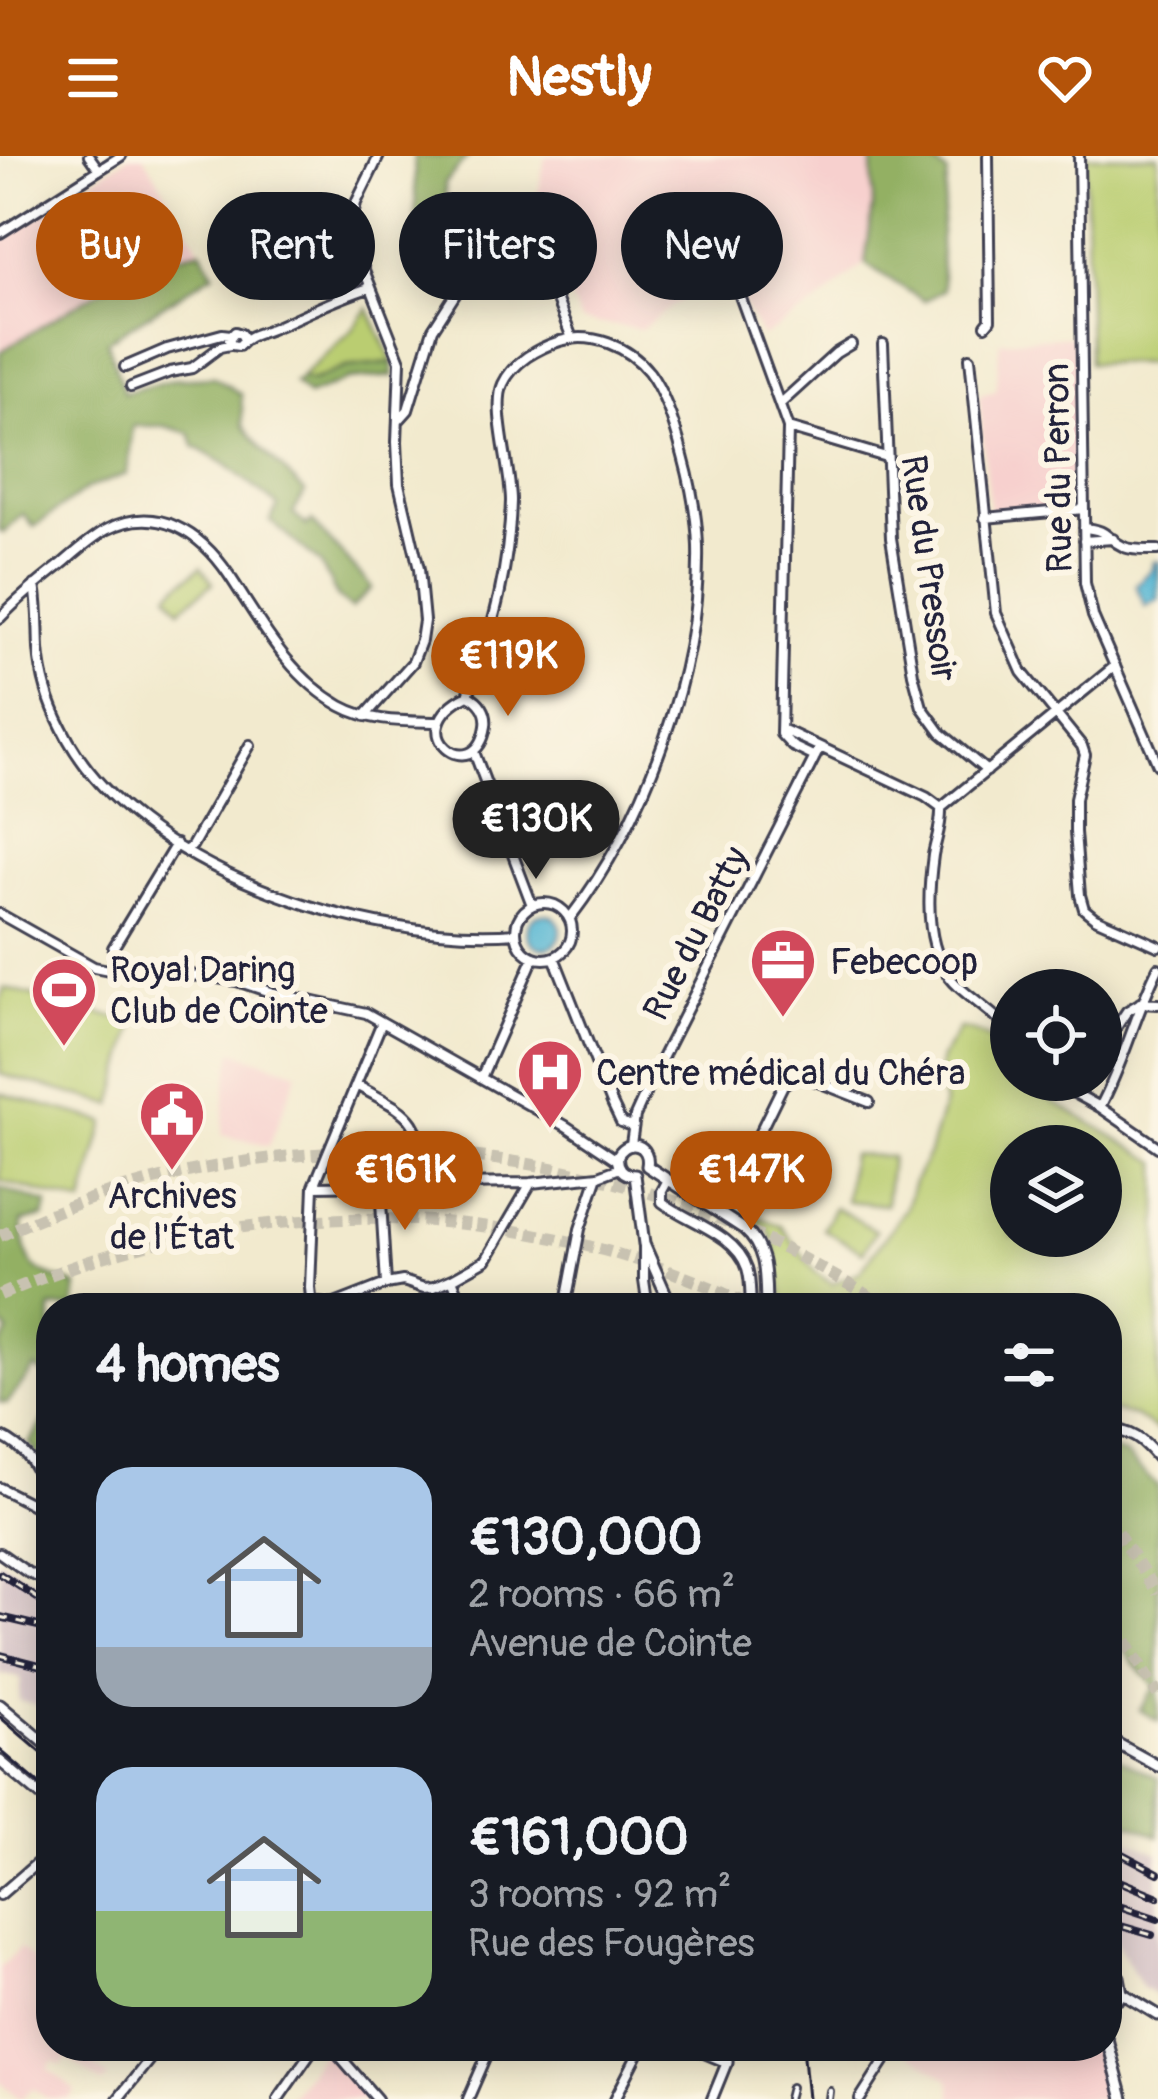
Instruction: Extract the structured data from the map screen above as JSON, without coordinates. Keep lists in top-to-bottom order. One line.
{"streets":{"street":["Rue du Perron","Rue du Pressoir","Rue du Batty"]},"places":{"office":["Febecoop"],"sports":["Royal Daring Club de Cointe"],"hospital":["Centre médical du Chéra"],"public building":["Archives de l'État"]},"page":{"header":"Nestly","chip":["Buy","Rent","Filters","New"],"price":["€119K","€130K","€161K","€147K"],"heading":"4 homes","list":[{"name":"€130,000","note":"2 rooms · 66 m² · Avenue de Cointe"},{"name":"€161,000","note":"3 rooms · 92 m² · Rue des Fougères"}]}}
